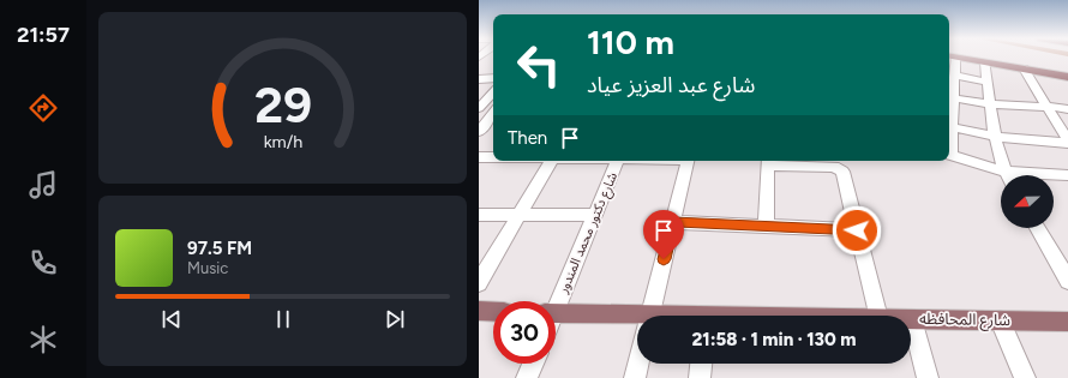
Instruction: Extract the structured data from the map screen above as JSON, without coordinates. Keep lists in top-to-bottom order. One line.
{"streets":{"main road":["شارع المحافظه"],"street":["شارع دكتور محمد المندور"]},"north":"left","page":{"tabs":"21:57","turn":["110 m","شارع عبد العزيز عياد"],"then":"Then","song":["97.5 FM","Music"],"limit":"30","trip":"21:58 · 1 min · 130 m","gauge":["29","km/h"]}}
